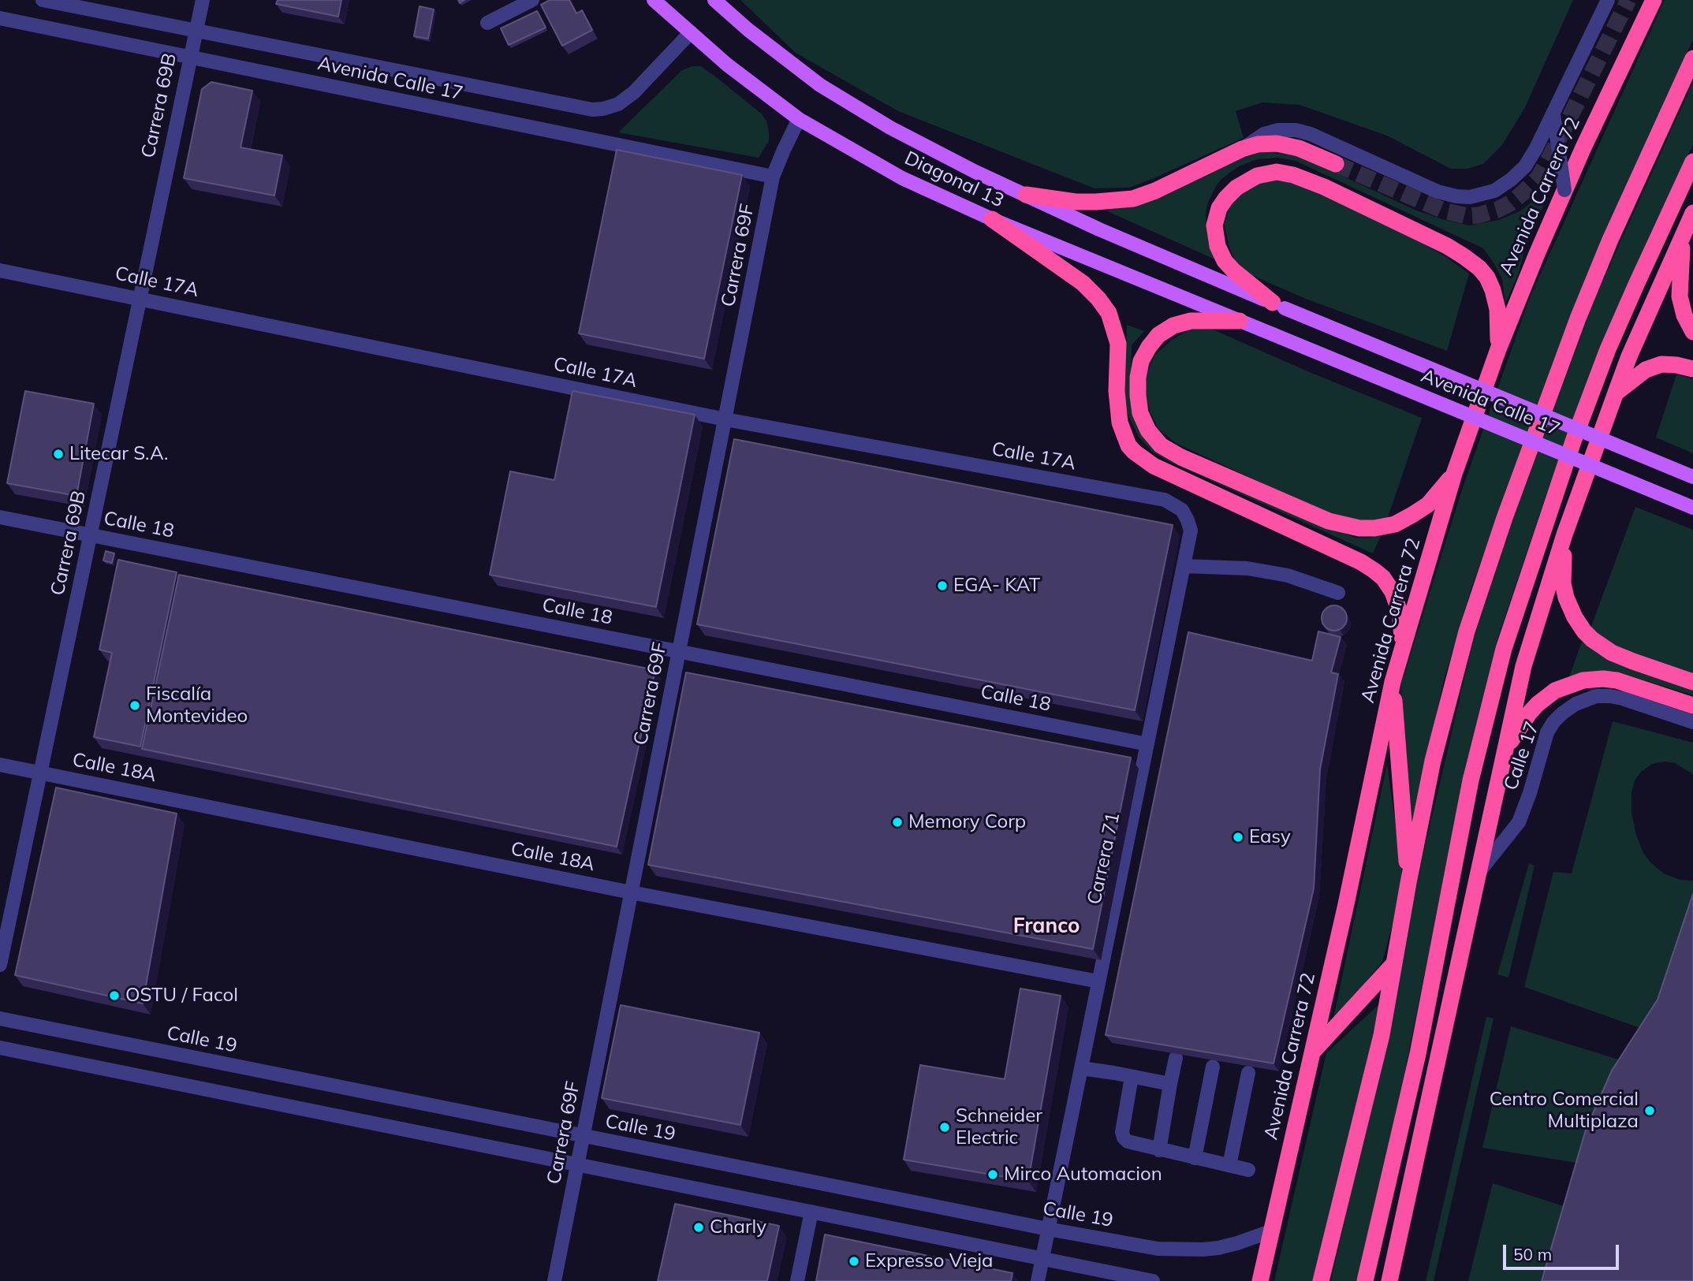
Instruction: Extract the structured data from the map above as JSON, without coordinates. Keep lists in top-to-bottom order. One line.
{"streets":{"highway":["Avenida Carrera 72"],"main road":["Avenida Calle 17","Diagonal 13"],"street":["Carrera 69B","Carrera 69F","Calle 17A","Calle 18","Calle 17","Calle 18A","Carrera 71","Calle 19"]},"crossings":[["Avenida Calle 17","Carrera 69B"],["Avenida Calle 17","Diagonal 13"],["Avenida Calle 17","Carrera 69F"],["Carrera 69B","Calle 17A"],["Carrera 69B","Calle 18"],["Carrera 69B","Calle 18A"],["Diagonal 13","Carrera 69F"],["Avenida Carrera 72","Calle 19"],["Carrera 69F","Calle 17A"],["Carrera 69F","Calle 18"],["Carrera 69F","Calle 18A"],["Carrera 69F","Calle 19"],["Calle 17A","Carrera 71"],["Calle 18","Carrera 71"],["Calle 18A","Carrera 71"],["Carrera 71","Calle 19"]],"districts":["Franco"],"places":["Litecar S.A.","EGA- KAT","Fiscalía Montevideo","Memory Corp","Easy","OSTU / Facol","Centro Comercial Multiplaza","Schneider Electric","Mirco Automacion","Charly","Expresso Vieja"],"scale_bar":"50 m"}
